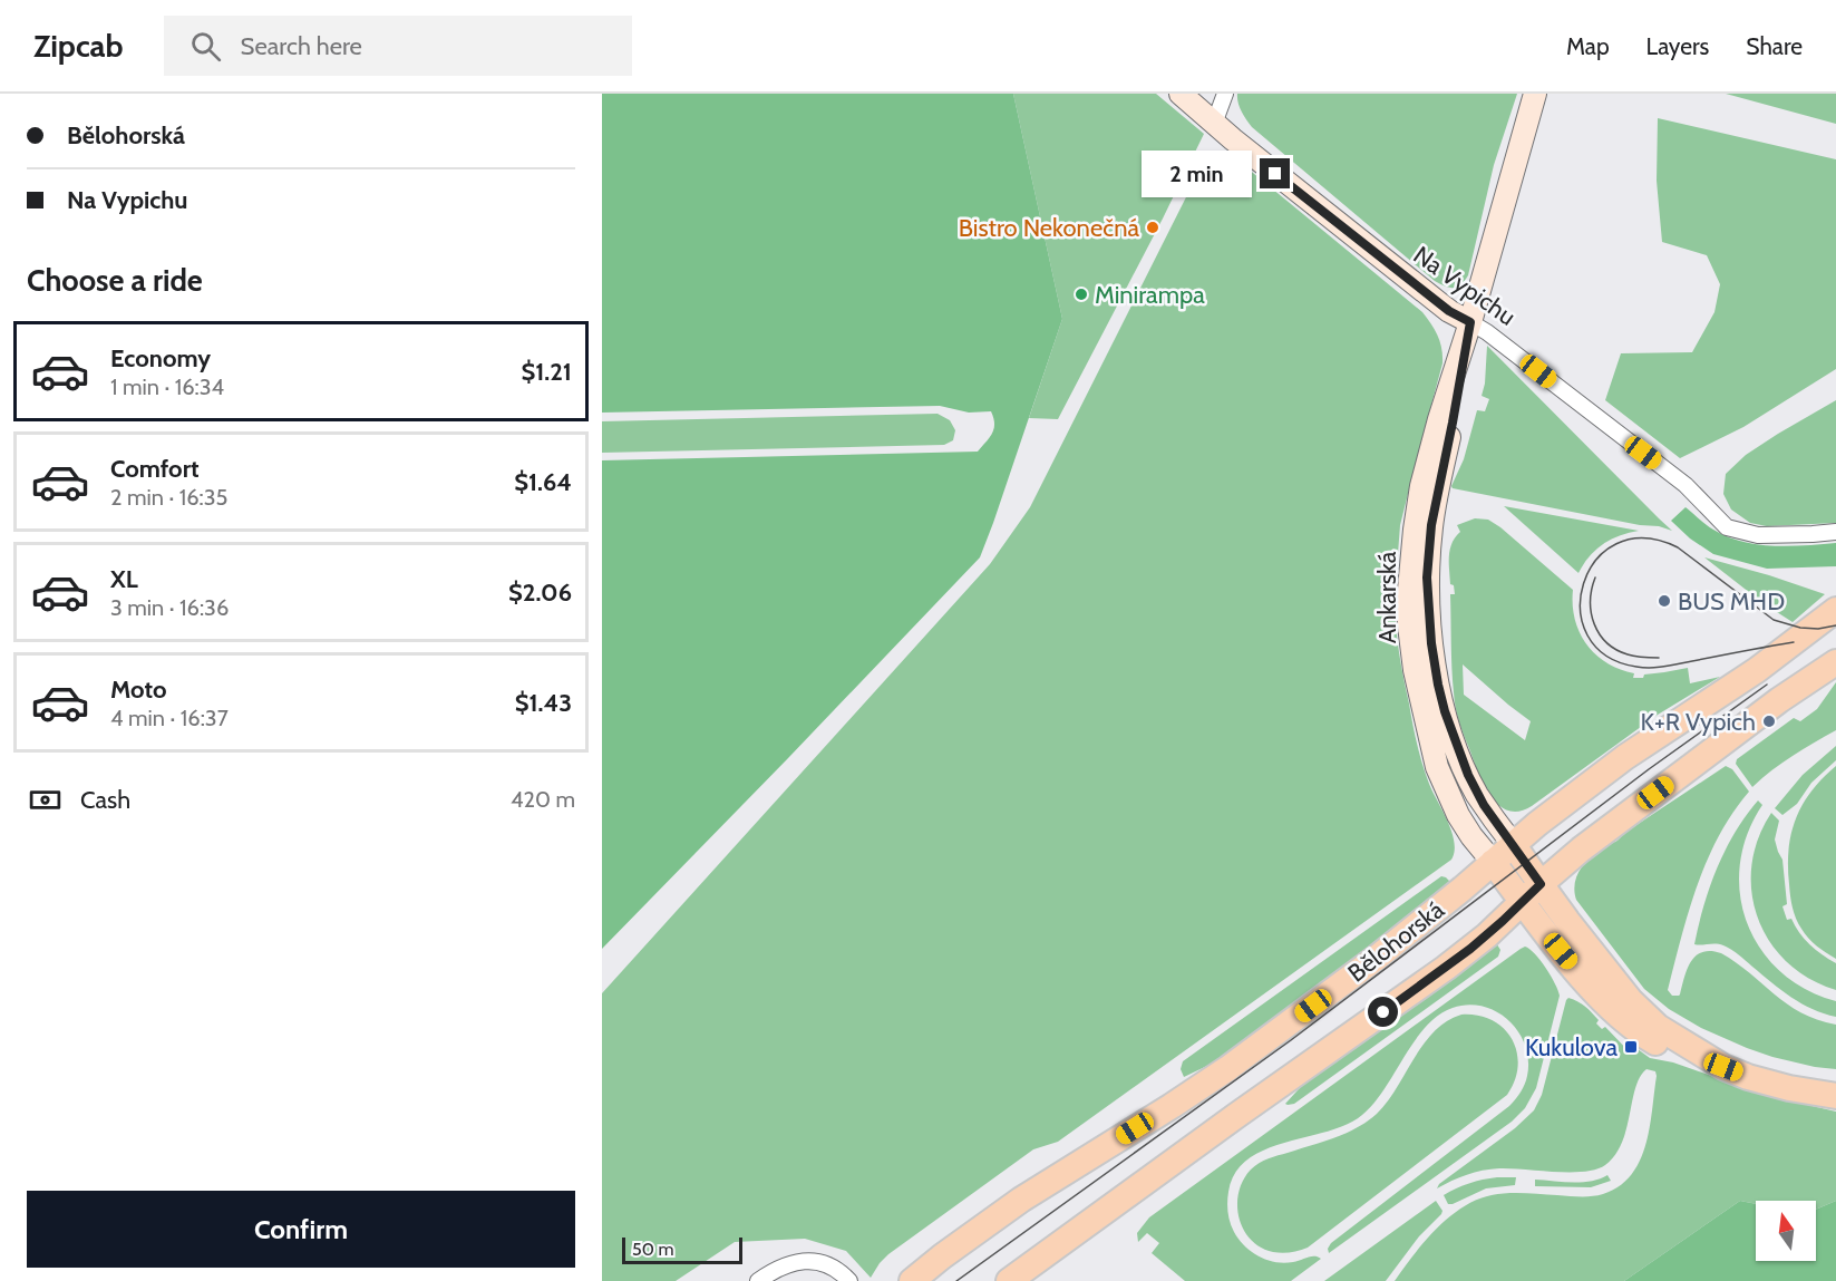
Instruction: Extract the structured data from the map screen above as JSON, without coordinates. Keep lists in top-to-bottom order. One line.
{"streets":{"main road":["Bělohorská"],"street":["Na Vypichu","Ankarská"]},"crossings":[["Na Vypichu","Ankarská"],["Ankarská","Bělohorská"]],"places":{"other":["Bistro Nekonečná","Minirampa","BUS MHD","K+R Vypich"],"transit":["Kukulova"]},"scale_bar":"50 m","north":"top","page":{"header":"Zipcab","search":"Search here","nav":["Map","Layers","Share"],"banner":["Bělohorská","Na Vypichu"],"bubble":"2 min","heading":"Choose a ride","list":[{"name":"Economy","note":"1 min · 16:34","value":"$1.21"},{"name":"Comfort","note":"2 min · 16:35","value":"$1.64"},{"name":"XL","note":"3 min · 16:36","value":"$2.06"},{"name":"Moto","note":"4 min · 16:37","value":"$1.43"}],"pay":["Cash","420 m"],"buttons":"Confirm","scale":"50 m"}}
